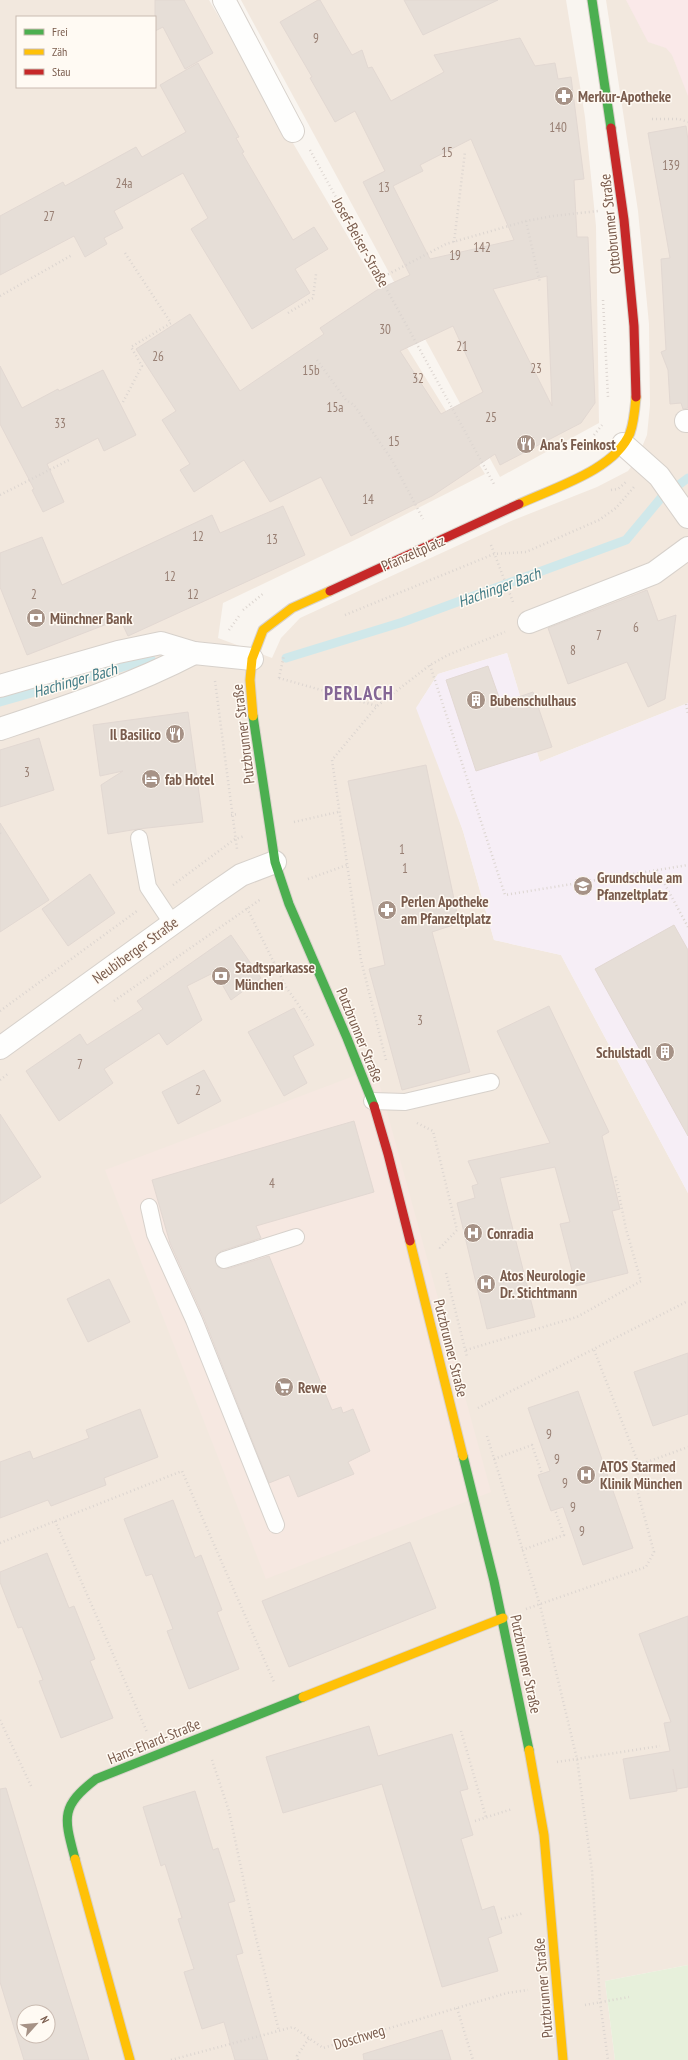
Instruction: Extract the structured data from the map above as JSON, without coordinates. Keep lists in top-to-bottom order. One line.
{"streets":{"main road":["Ottobrunner Straße","Pfanzeltplatz","Putzbrunner Straße","Hans-Ehard-Straße"],"street":["Neubiberger Straße"],"path":["Josef-Beiser-Straße","Doschweg"]},"crossings":[["Ottobrunner Straße","Pfanzeltplatz"],["Pfanzeltplatz","Putzbrunner Straße"],["Putzbrunner Straße","Neubiberger Straße"],["Putzbrunner Straße","Hans-Ehard-Straße"]],"districts":["PERLACH"],"water":["Hachinger Bach"],"places":{"pharmacy":["Merkur-Apotheke","Perlen Apotheke am Pfanzeltplatz"],"restaurant":["Ana's Feinkost","Il Basilico"],"bank":["Münchner Bank","Stadtsparkasse München"],"building":["Bubenschulhaus","Schulstadl"],"hotel":["fab Hotel"],"school or university":["Grundschule am Pfanzeltplatz"],"hospital":["Conradia","Atos Neurologie Dr. Stichtmann","ATOS Starmed Klinik München"],"supermarket":["Rewe"]},"house_numbers":["9","140","15","139","24a","13","27","142","19","30","21","26","23","15b","32","15a","25","33","15","14","12","13","12","2","12","6","7","8","3","1","1","3","7","2","4","9","9","9","9","9"],"legend":["Frei","Zäh","Stau"],"north":"top right"}
